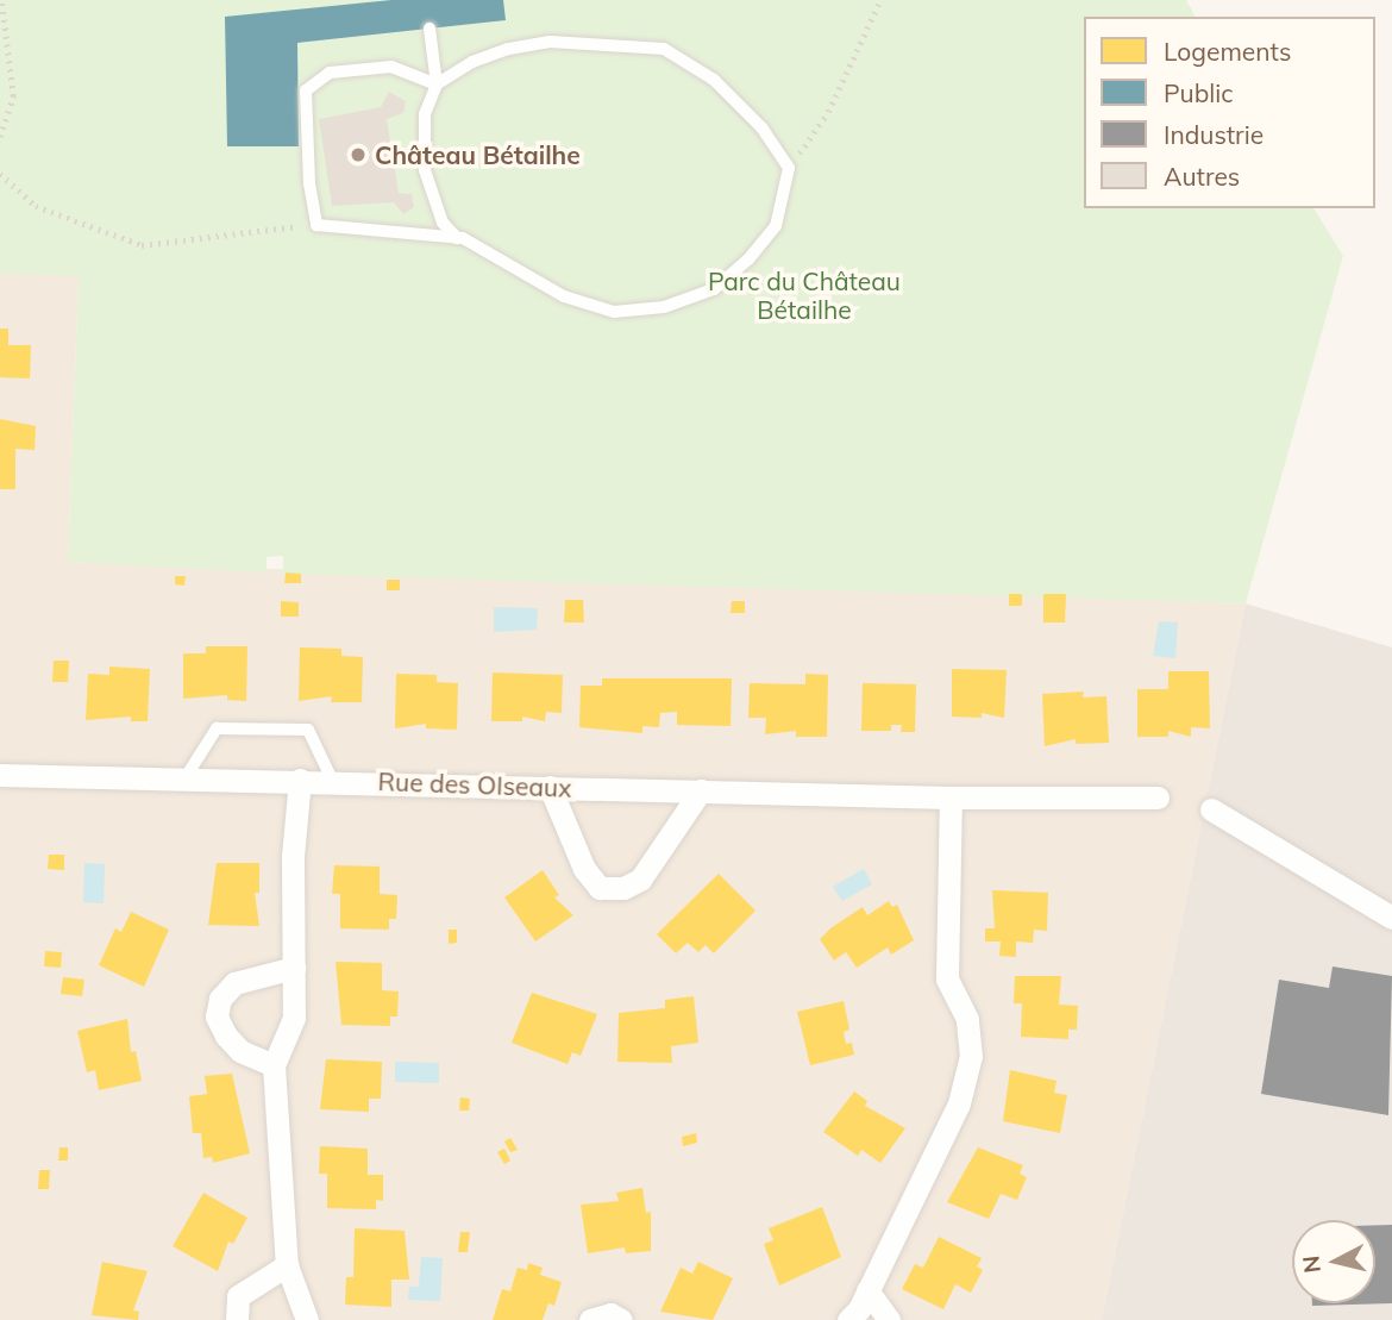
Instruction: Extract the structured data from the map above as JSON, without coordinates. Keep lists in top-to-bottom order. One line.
{"streets":{"street":["Rue des OIseaux"]},"parks":["Parc du Château Bétailhe"],"places":["Château Bétailhe"],"legend":["Logements","Public","Industrie","Autres"],"north":"left"}
